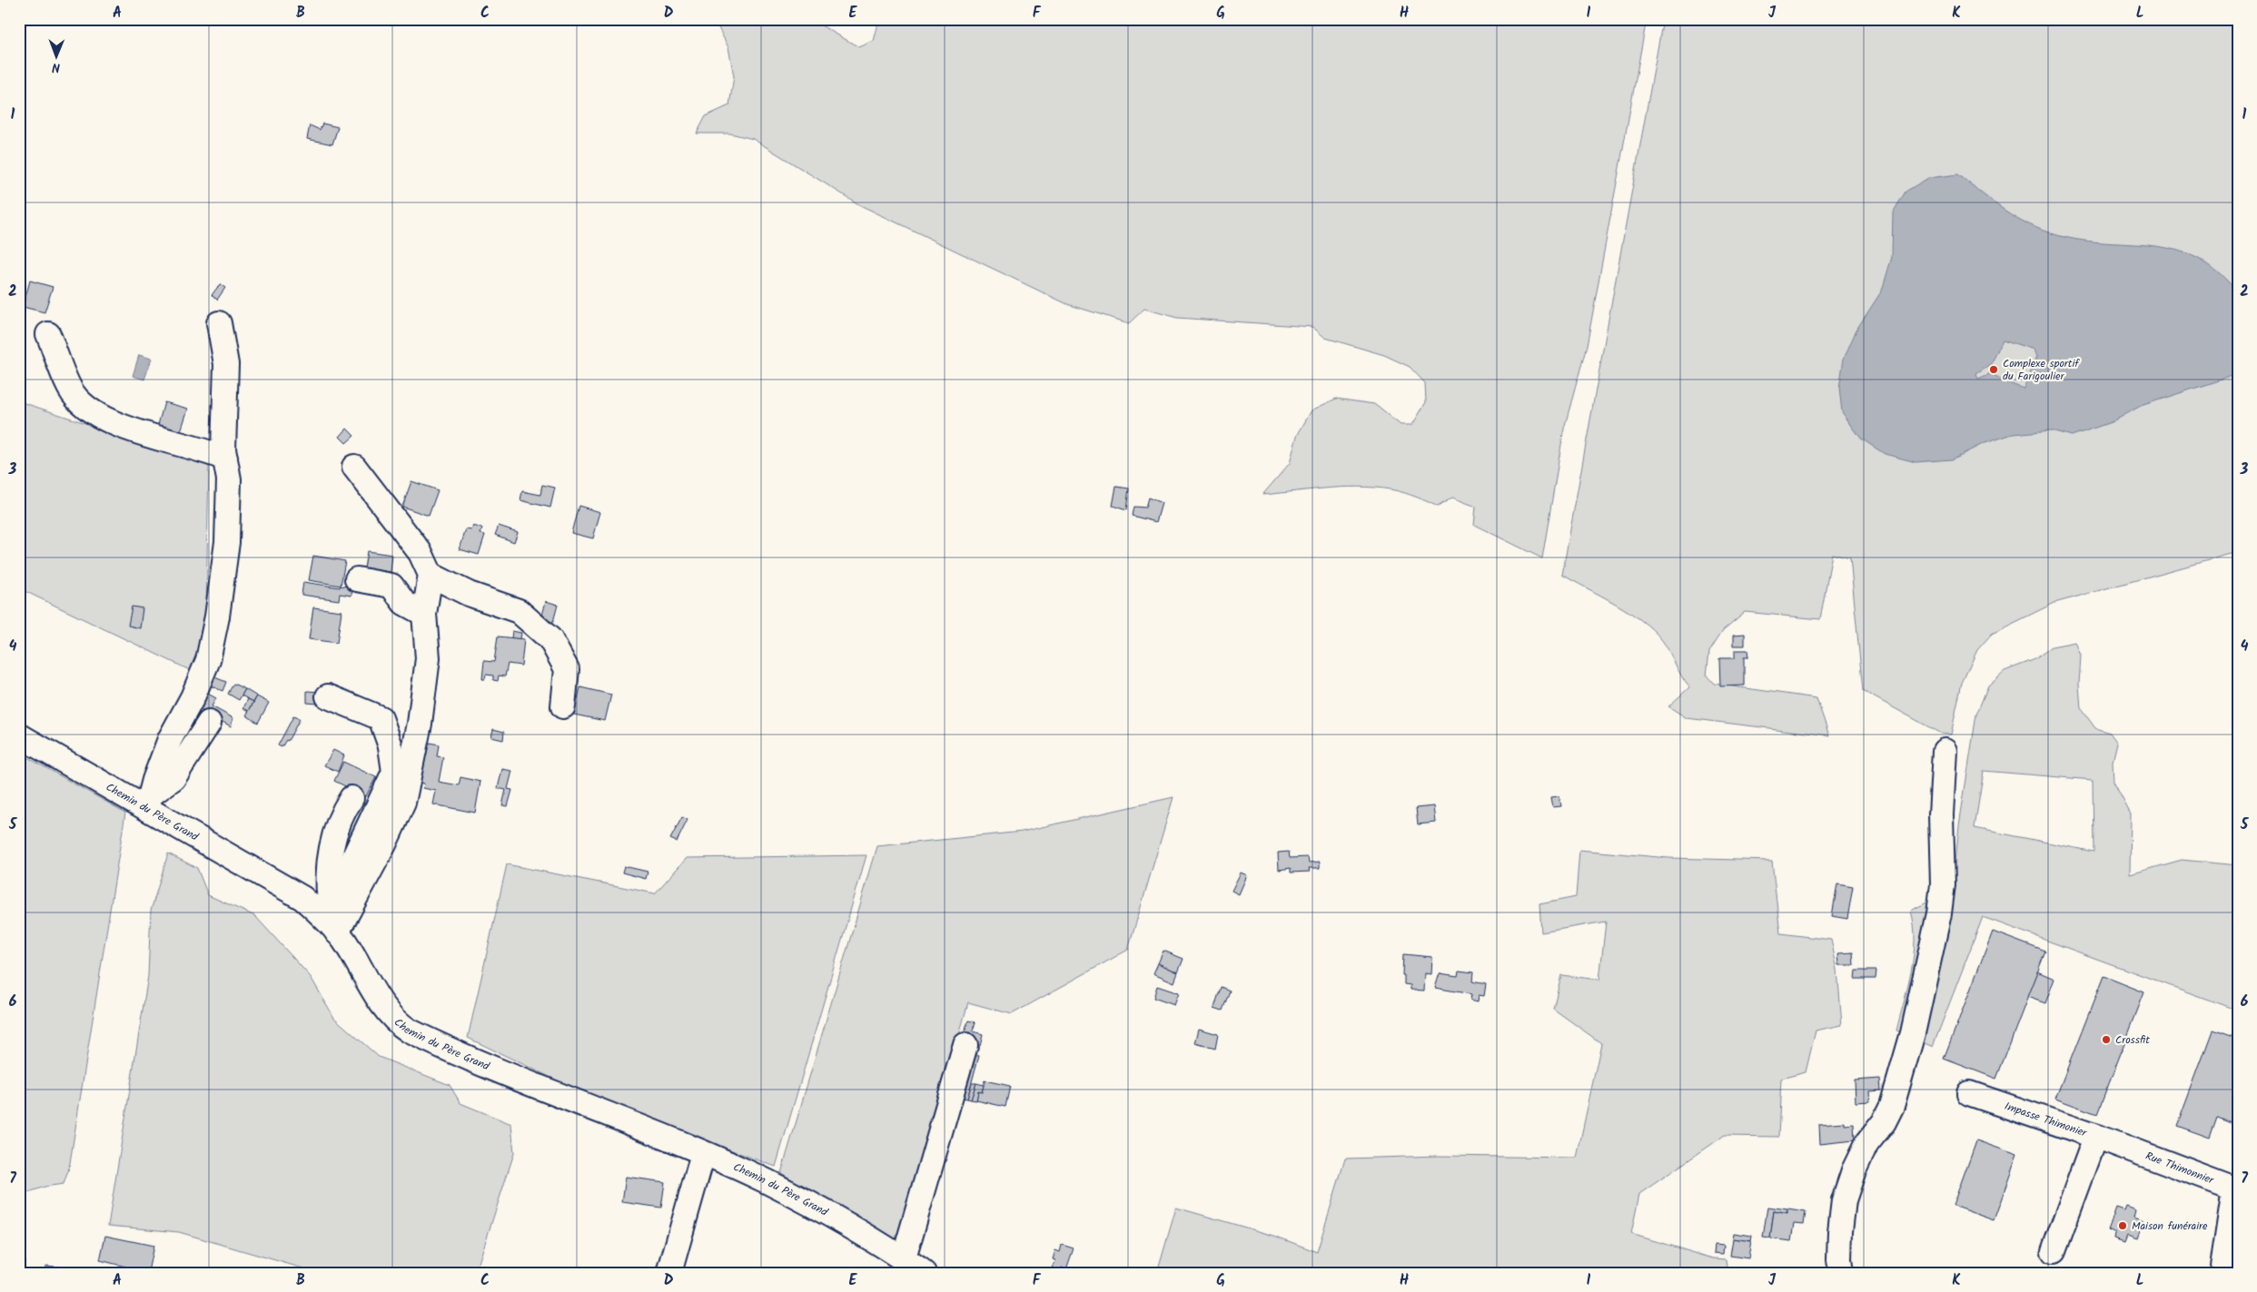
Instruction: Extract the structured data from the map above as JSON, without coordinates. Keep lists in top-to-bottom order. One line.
{"streets":{"street":["Chemin du Père Grand","Impasse Thimonier","Rue Thimonnier"]},"crossings":[["Impasse Thimonier","Rue Thimonnier"]],"places":["Complexe sportif du Farigoulier","Crossfit","Maison funéraire"],"north":"bottom","grid":{"columns":["A","B","C","D","E","F","G","H","I","J","K","L"],"rows":["1","2","3","4","5","6","7"]}}
